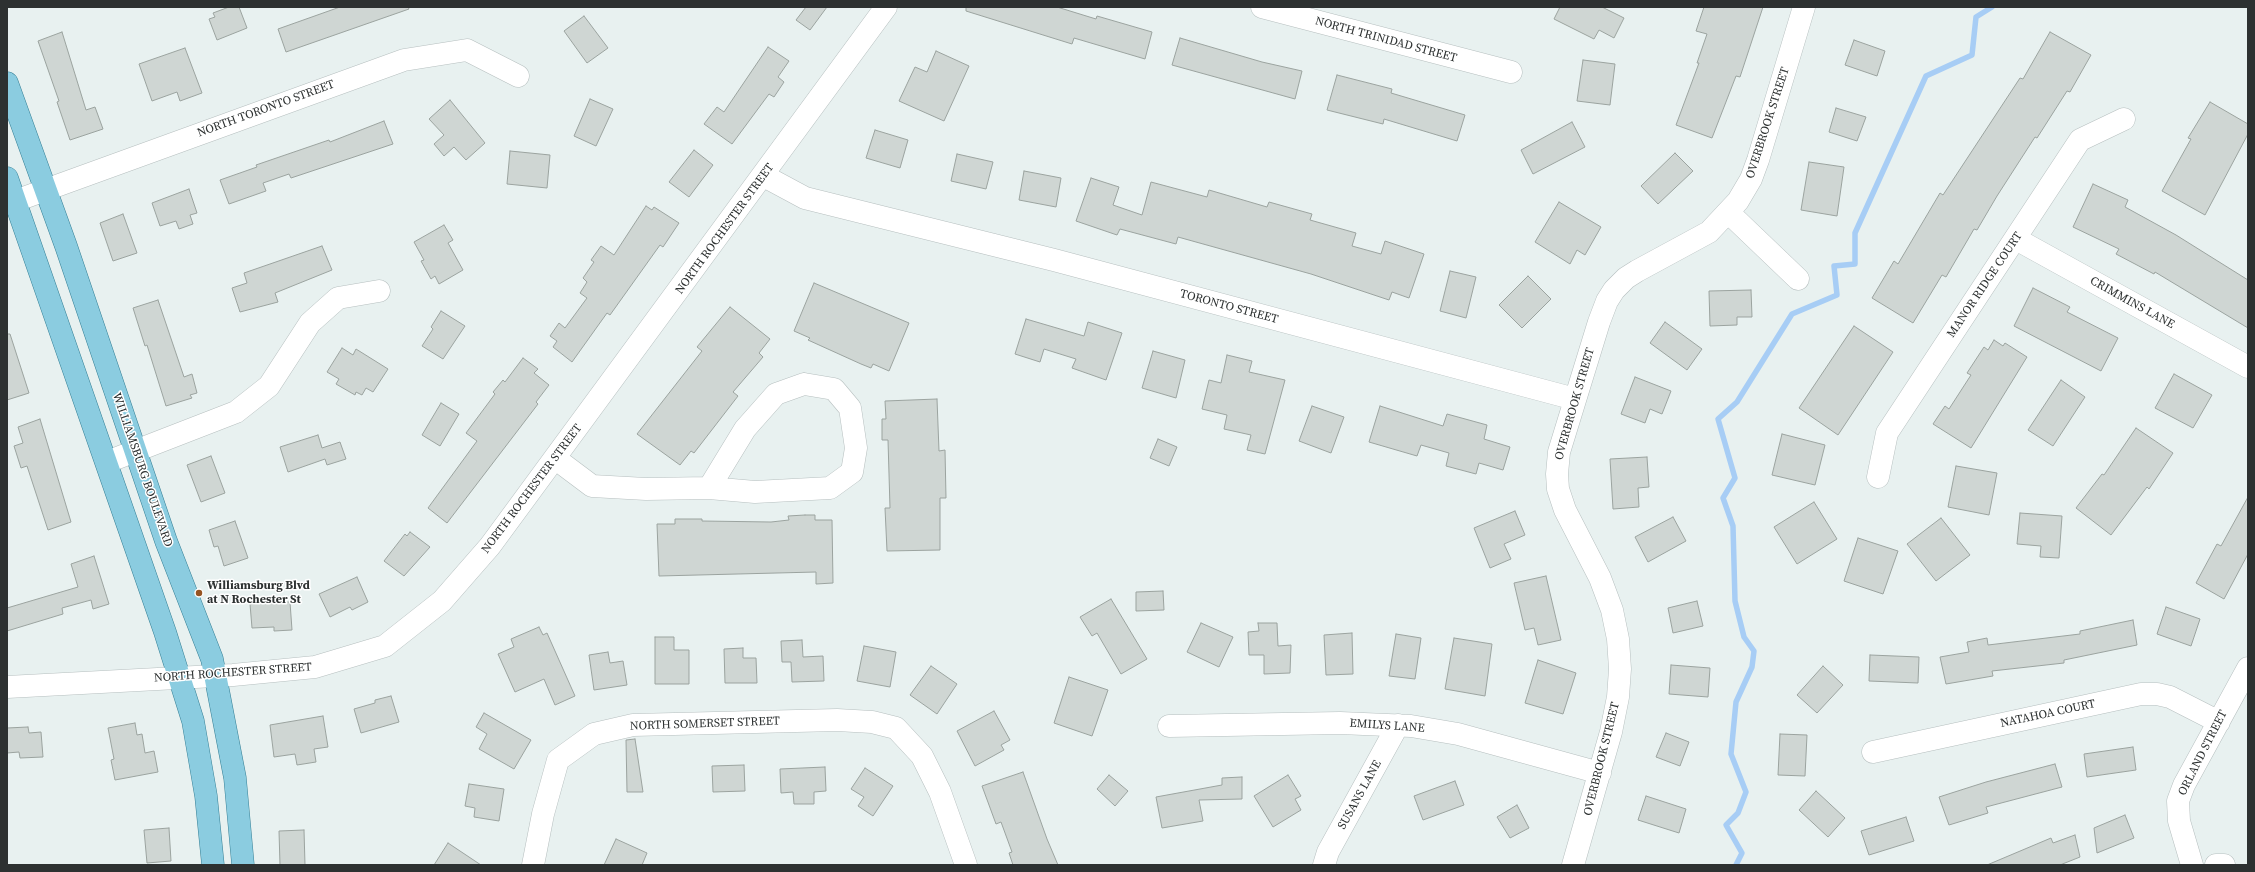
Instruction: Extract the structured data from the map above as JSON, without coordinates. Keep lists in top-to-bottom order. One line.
{"streets":{"main road":["WILLIAMSBURG BOULEVARD"],"street":["NORTH TRINIDAD STREET","NORTH TORONTO STREET","OVERBROOK STREET","NORTH ROCHESTER STREET","MANOR RIDGE COURT","CRIMMINS LANE","TORONTO STREET","NATAHOA COURT","NORTH SOMERSET STREET","EMILYS LANE","ORLAND STREET","SUSANS LANE"]},"crossings":[["NORTH TORONTO STREET","WILLIAMSBURG BOULEVARD"],["OVERBROOK STREET","TORONTO STREET"],["OVERBROOK STREET","EMILYS LANE"],["NORTH ROCHESTER STREET","TORONTO STREET"],["NORTH ROCHESTER STREET","WILLIAMSBURG BOULEVARD"],["MANOR RIDGE COURT","CRIMMINS LANE"],["NATAHOA COURT","ORLAND STREET"],["EMILYS LANE","SUSANS LANE"]],"places":["Williamsburg Blvd at N Rochester St"]}
